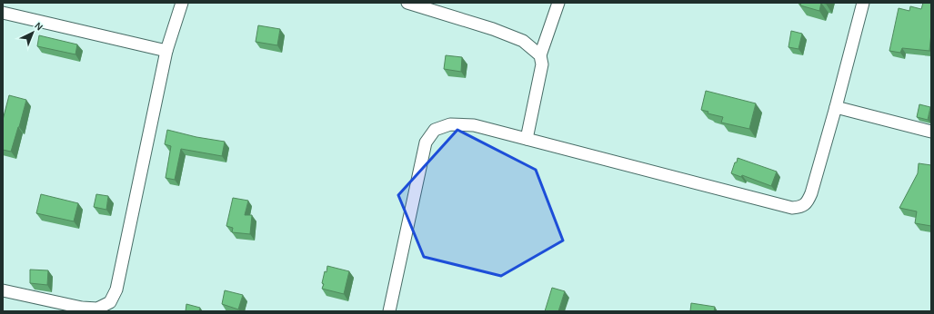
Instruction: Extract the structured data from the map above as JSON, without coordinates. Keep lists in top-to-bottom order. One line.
{"north":"top right"}
